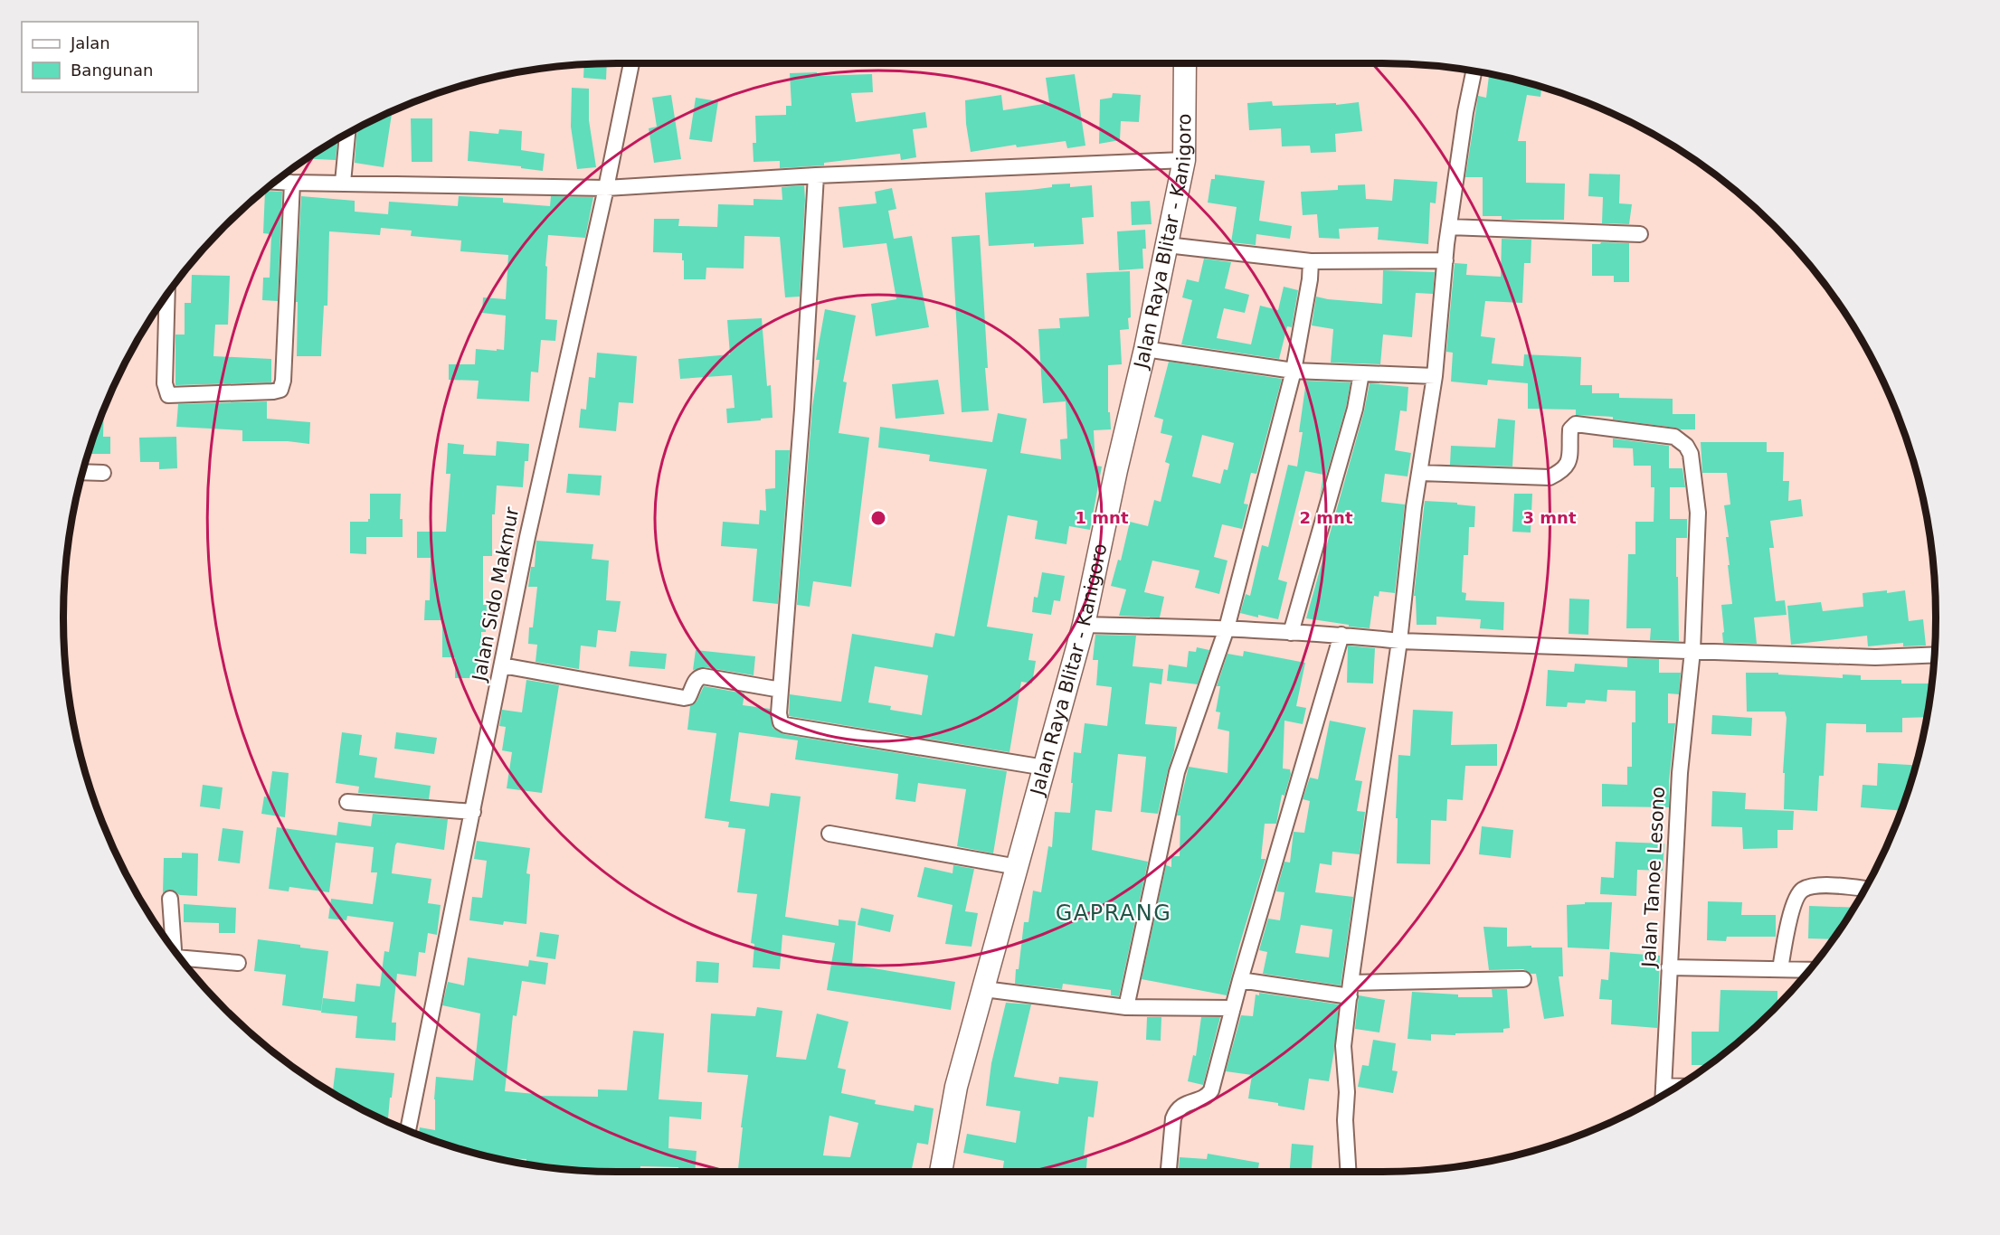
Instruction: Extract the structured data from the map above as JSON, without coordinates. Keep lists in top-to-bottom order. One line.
{"streets":{"main road":["Jalan Raya Blitar - Kanigoro"],"street":["Jalan Sido Makmur","Jalan Tanoe Lesono"]},"districts":["GAPRANG"],"legend":["Jalan","Bangunan"],"rings":["1 mnt","2 mnt","3 mnt"]}
